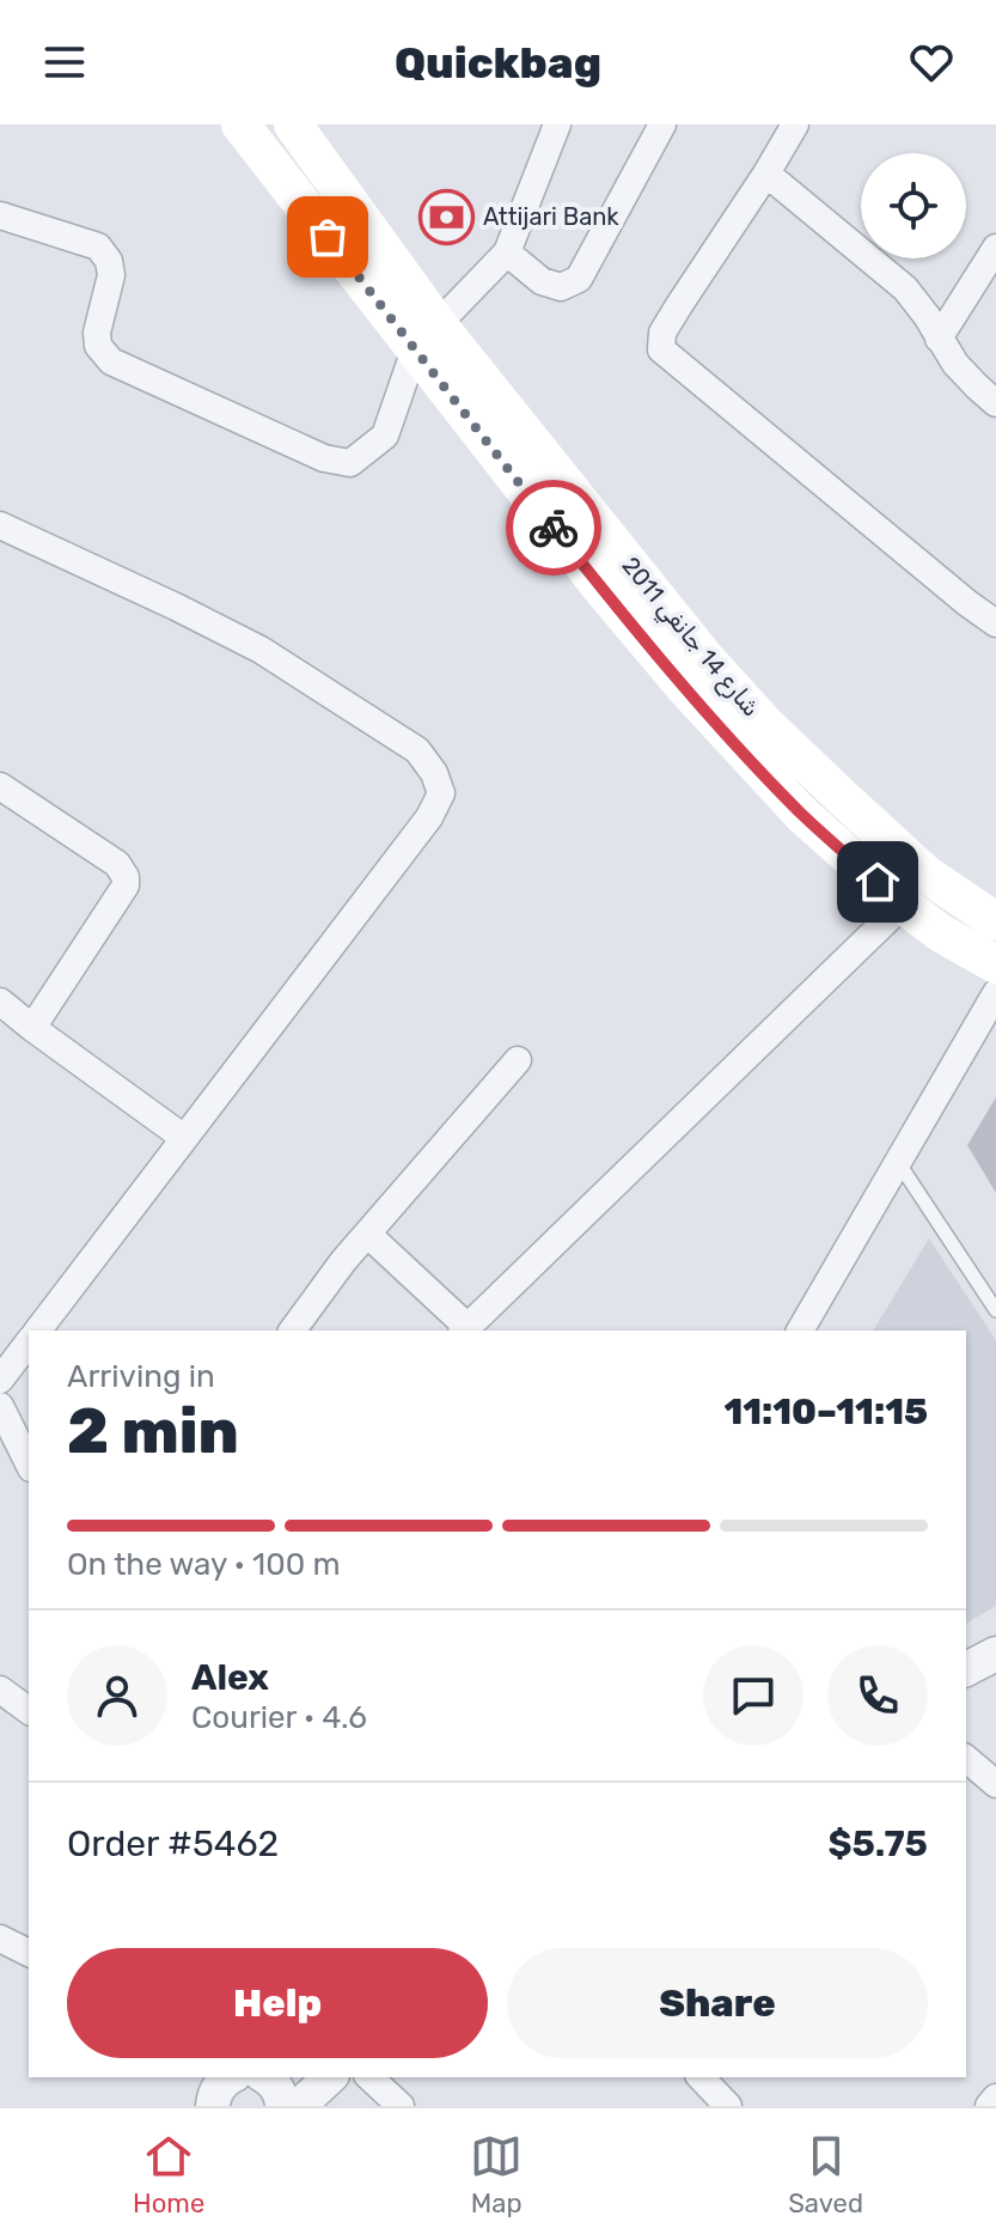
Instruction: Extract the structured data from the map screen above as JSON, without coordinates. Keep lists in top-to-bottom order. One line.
{"streets":{"main road":["شارع 14 جانفي 2011"]},"places":{"bank":["Attijari Bank"]},"page":{"header":"Quickbag","heading":["2 min","Arriving in","11:10–11:15"],"panel":["Alex","Courier · 4.6","Order #5462","$5.75"],"bar":"On the way · 100 m","buttons":["Help","Share"],"tabs":["Home","Map","Saved"]}}
